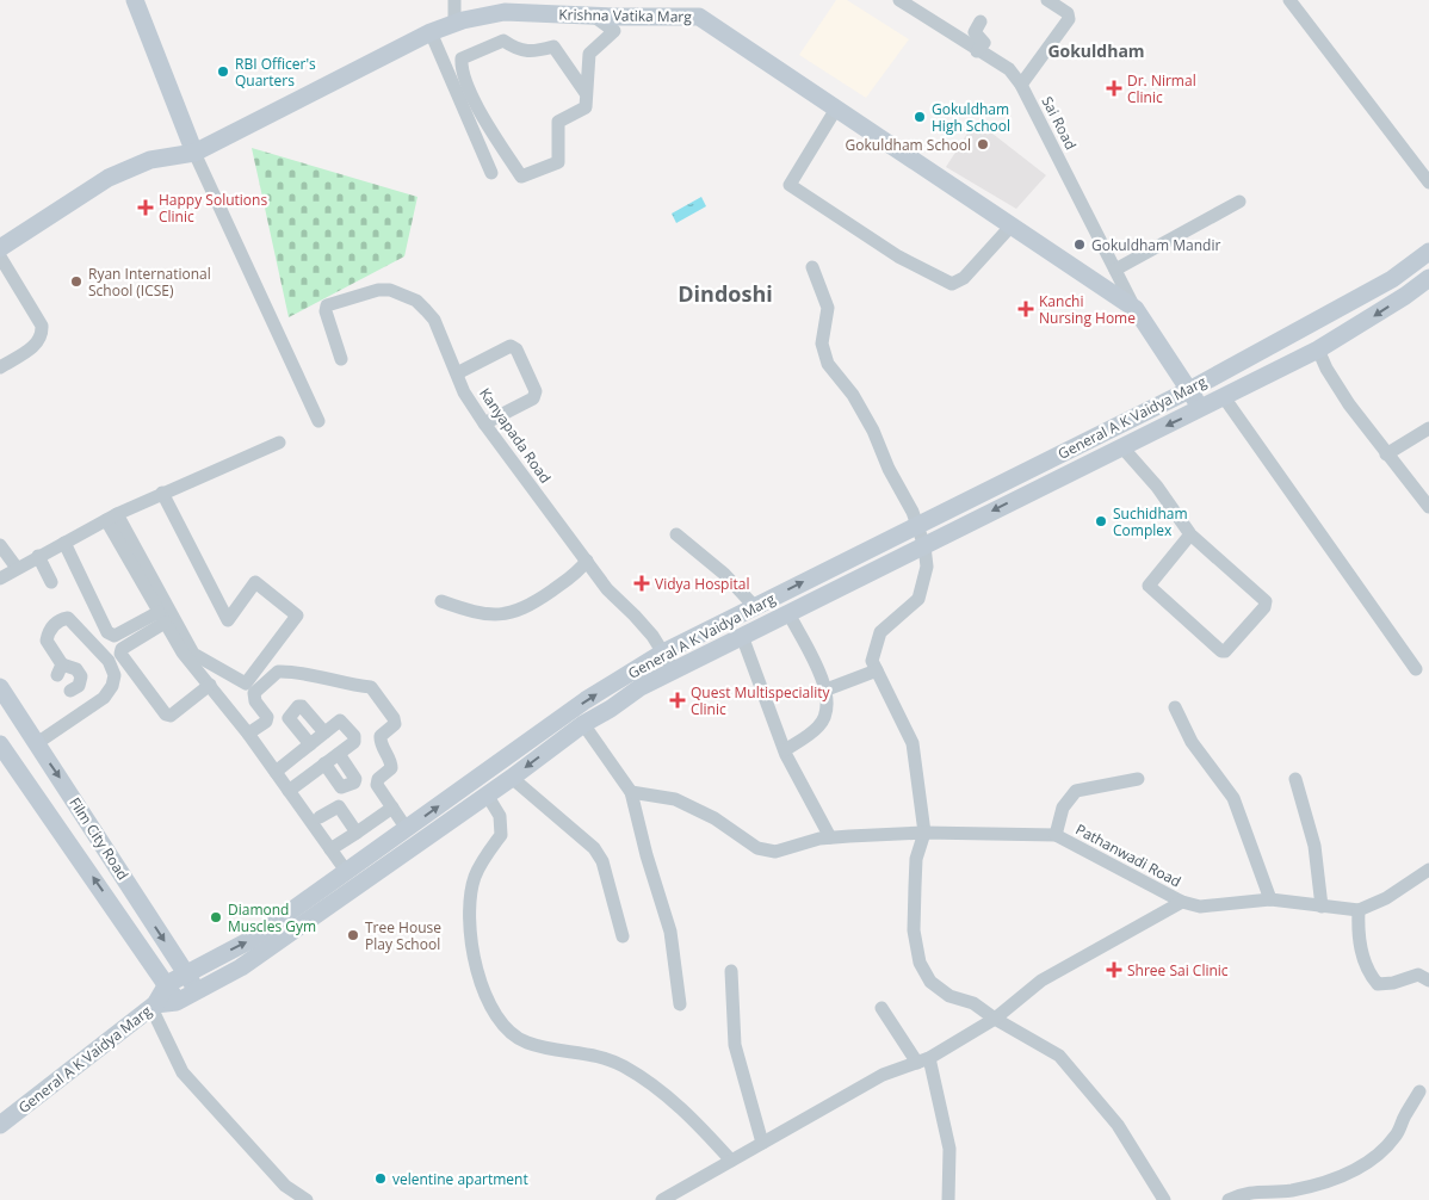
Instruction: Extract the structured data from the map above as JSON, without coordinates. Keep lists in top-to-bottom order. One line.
{"streets":{"main road":["Krishna Vatika Marg","General A K Vaidya Marg","Film City Road"],"street":["Sai Road","Kanyapada Road","Pathanwadi Road"]},"crossings":[["Krishna Vatika Marg","Sai Road"],["Krishna Vatika Marg","General A K Vaidya Marg"],["General A K Vaidya Marg","Kanyapada Road"],["General A K Vaidya Marg","Film City Road"]],"districts":["Gokuldham","Dindoshi"],"places":{"other":["RBI Officer's Quarters","Gokuldham High School","Gokuldham School","Gokuldham Mandir","Ryan International School (ICSE)","Suchidham Complex","Diamond Muscles Gym","Tree House Play School","velentine apartment"],"health":["Dr. Nirmal Clinic","Happy Solutions Clinic","Kanchi Nursing Home","Vidya Hospital","Quest Multispeciality Clinic","Shree Sai Clinic"]}}
